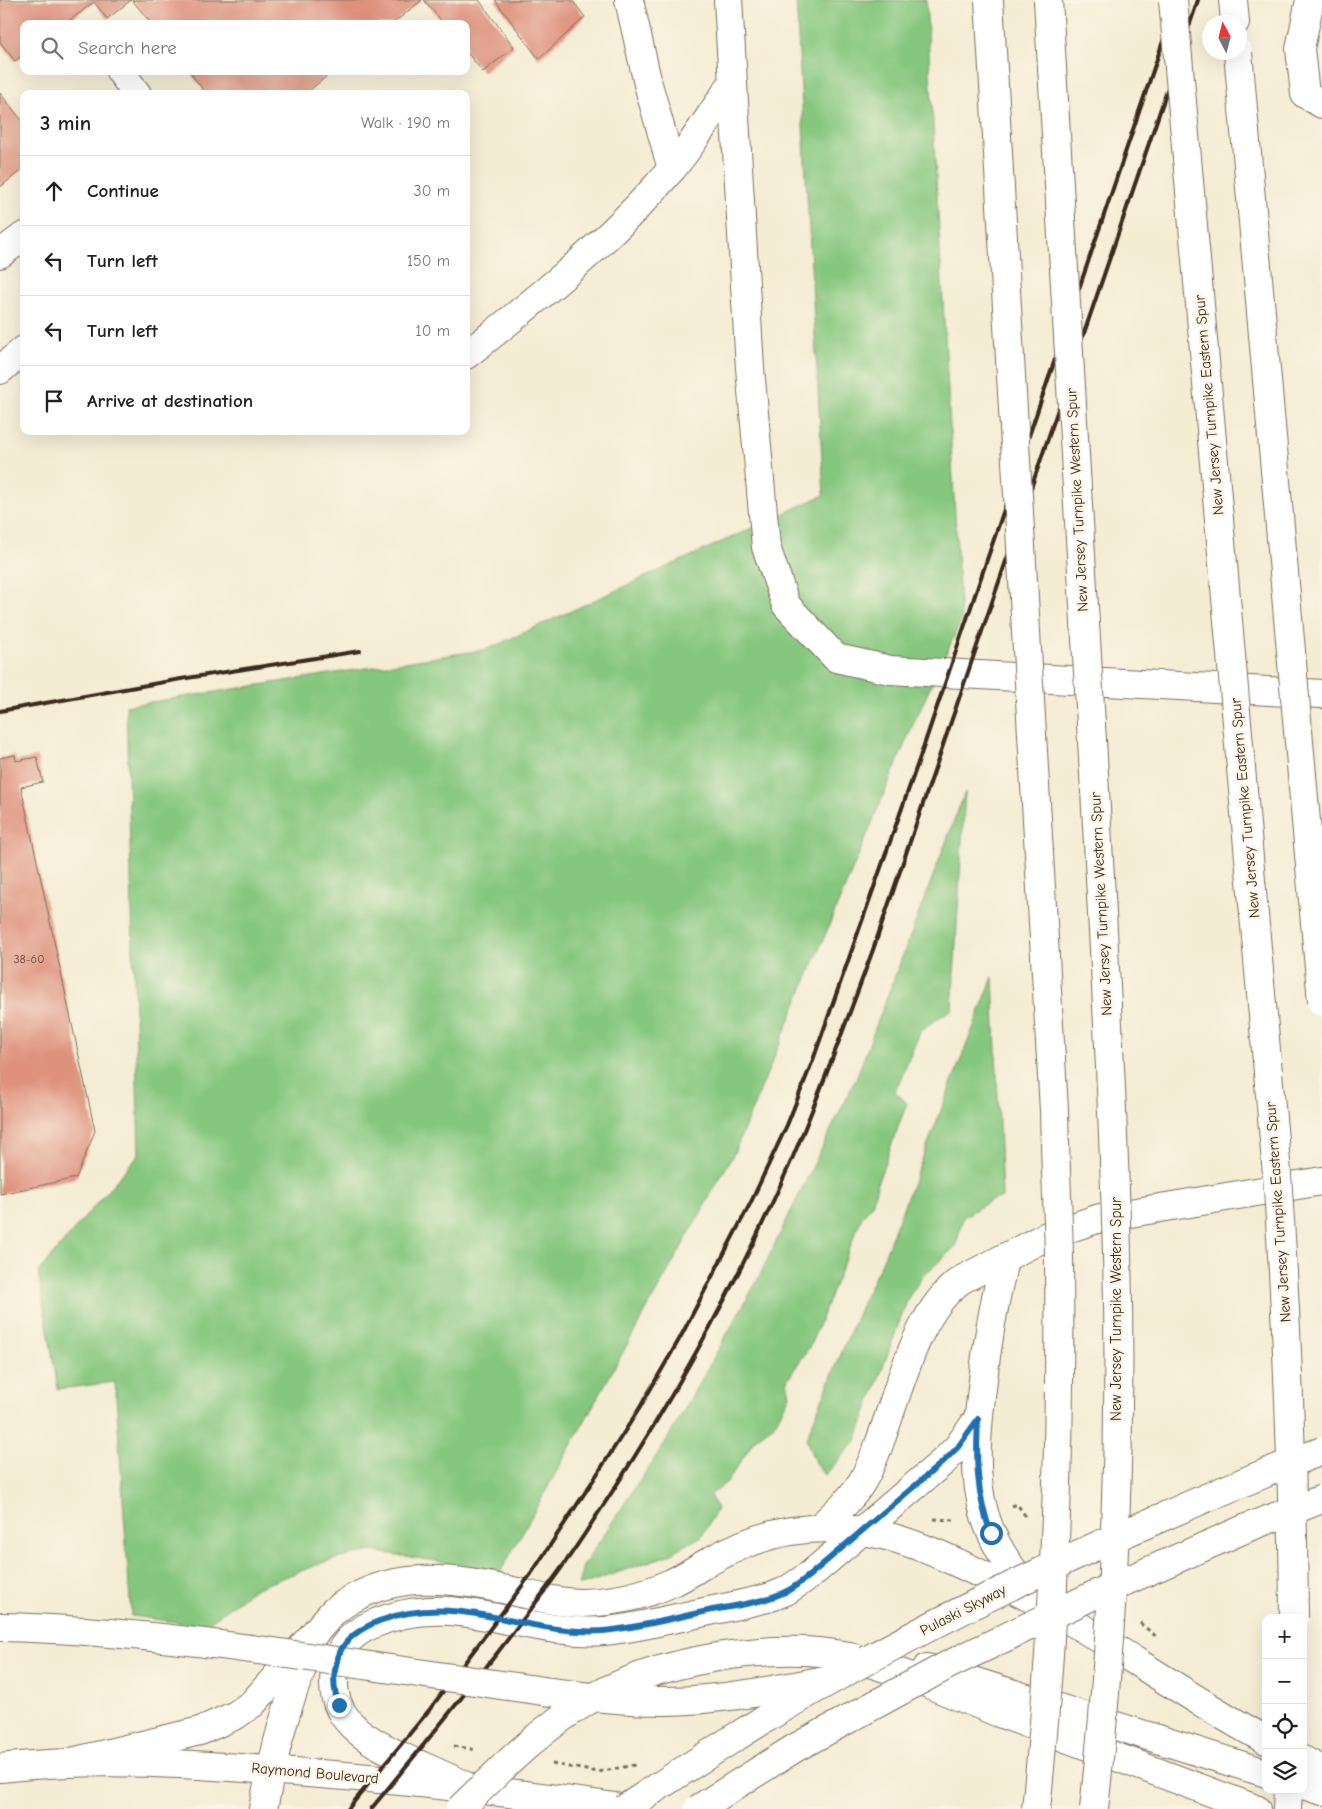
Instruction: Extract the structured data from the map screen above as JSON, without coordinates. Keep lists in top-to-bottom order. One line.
{"streets":{"main road":["New Jersey Turnpike Eastern Spur","New Jersey Turnpike Western Spur","Pulaski Skyway","Raymond Boulevard"]},"house_numbers":["38-60"],"north":"top","page":{"search":"Search here","heading":["3 min","Walk · 190 m"],"list":[["Continue","30 m"],["Turn left","150 m"],["Turn left","10 m"],"Arrive at destination"],"map_buttons":["+","−"]}}
